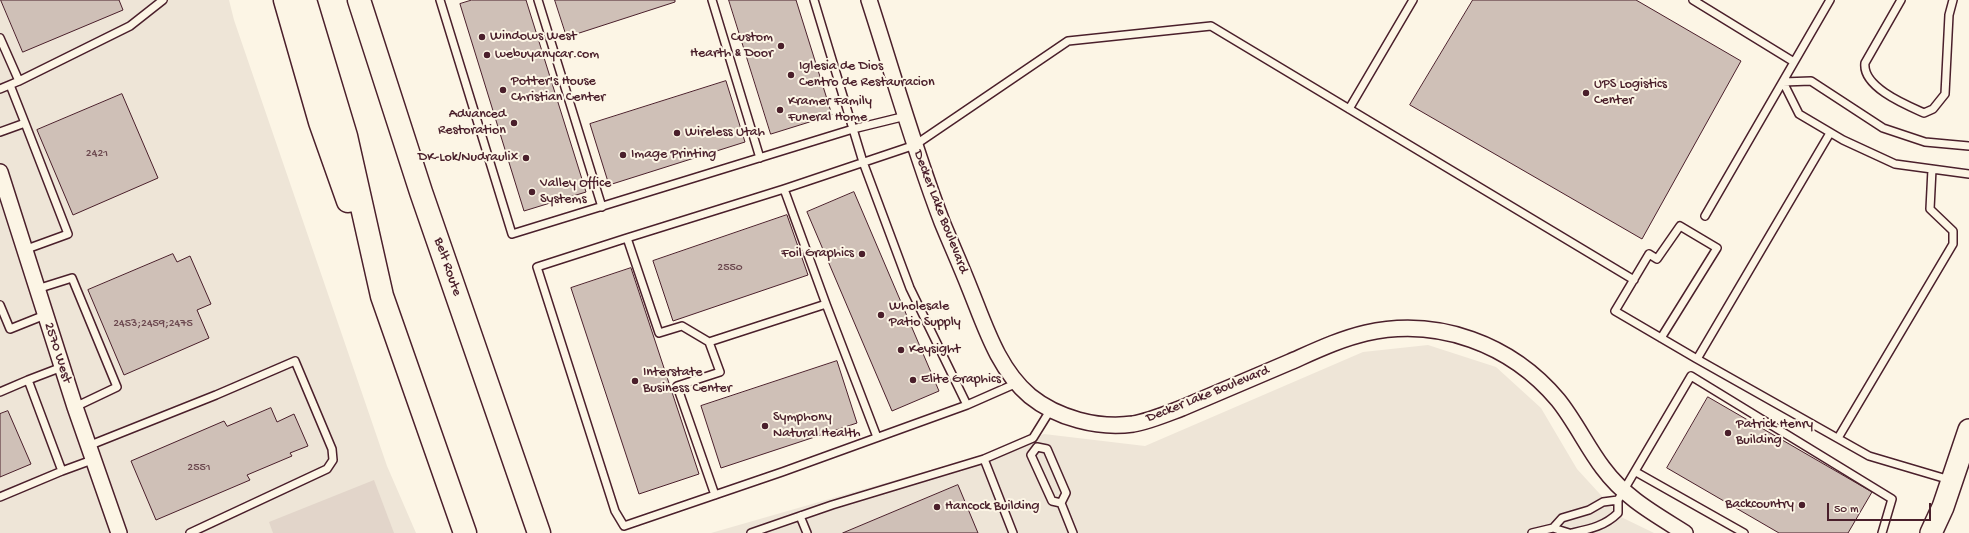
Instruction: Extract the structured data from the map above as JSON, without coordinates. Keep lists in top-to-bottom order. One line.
{"streets":{"highway":["Belt Route"],"street":["Decker Lake Boulevard","2570 West"]},"places":["Windows West","Custom Hearth & Door","webuyanycar.com","Iglesia de Dios Centro de Restauracion","Potter's House Christian Center","UPS Logistics Center","Kramer Family Funeral Home","Advanced Restoration","Wireless Utah","Image Printing","DK-Lok/Nudraulix","Valley Office Systems","Foil Graphics","Wholesale Patio Supply","Keysight","Elite Graphics","Interstate Business Center","Symphony Natural Health","Patrick Henry Building","Backcountry","Hancock Building"],"house_numbers":["2421","2550","2453;2459;2475","2551"],"scale_bar":"50 m"}
